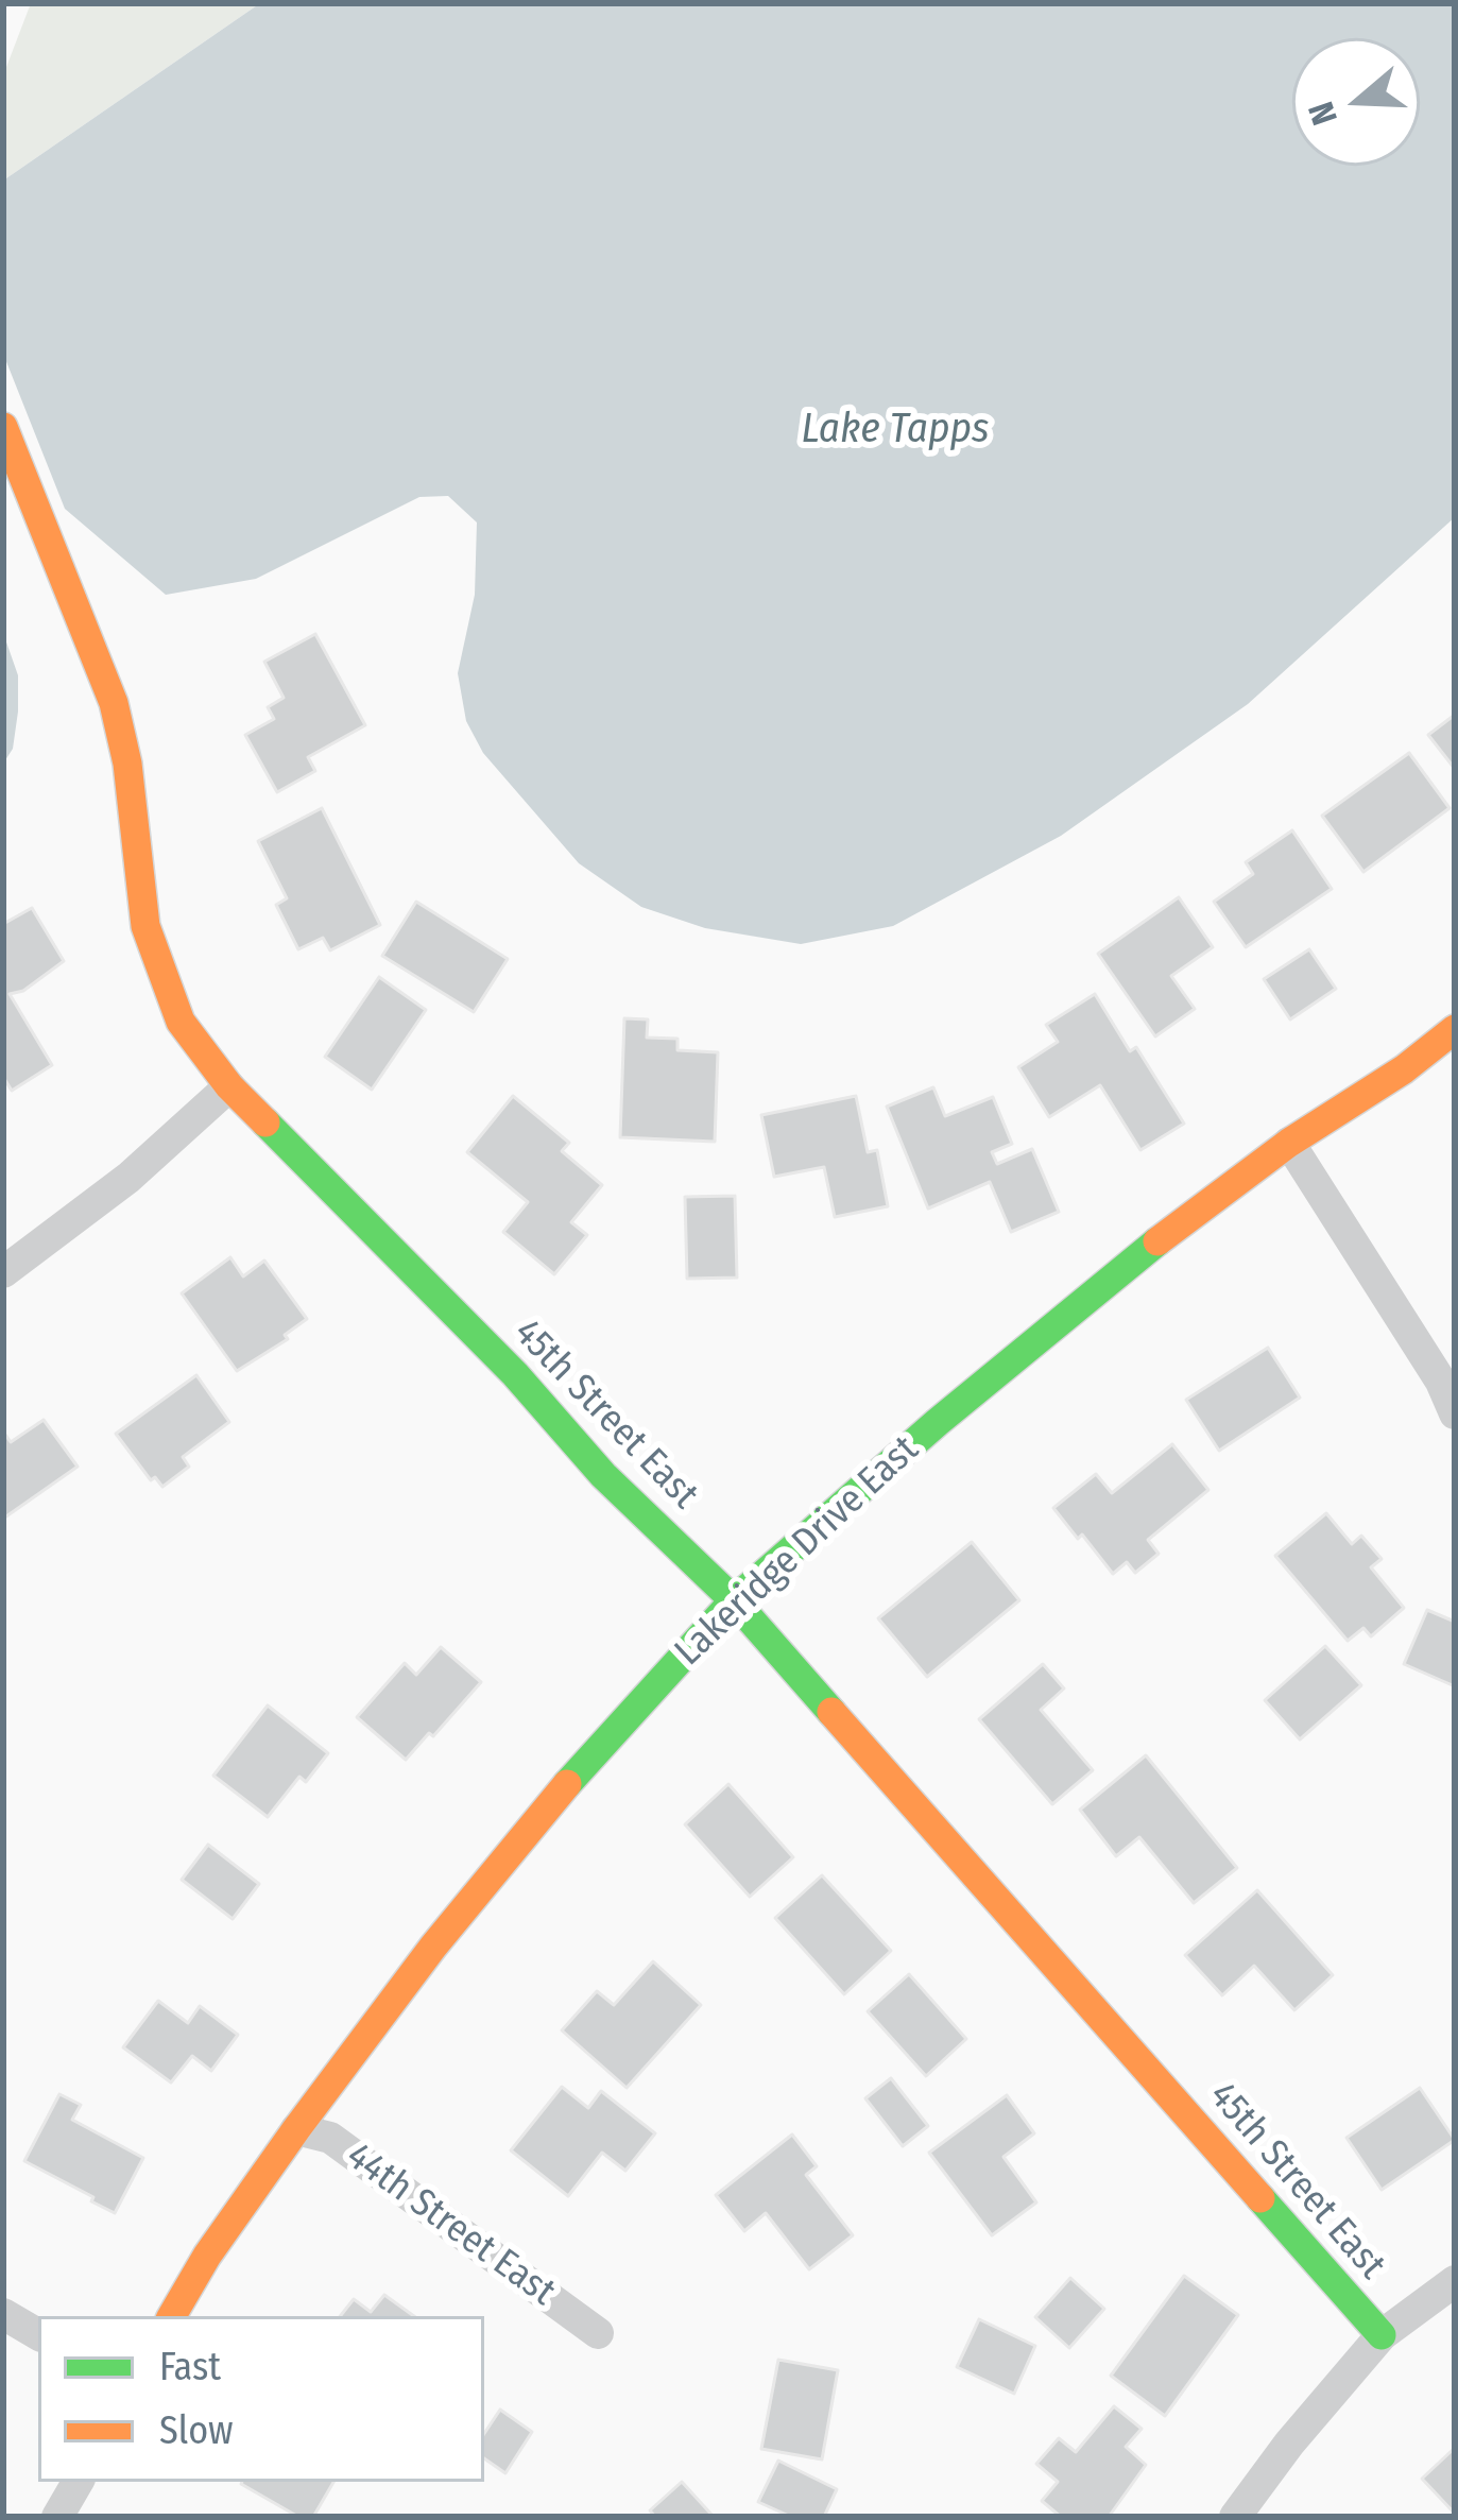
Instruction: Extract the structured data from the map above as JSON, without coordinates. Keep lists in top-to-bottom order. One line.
{"streets":{"street":["45th Street East","Lakeridge Drive East","44th Street East"]},"crossings":[["45th Street East","Lakeridge Drive East"],["Lakeridge Drive East","44th Street East"]],"water":["Lake Tapps"],"legend":["Fast","Slow"],"north":"left"}
